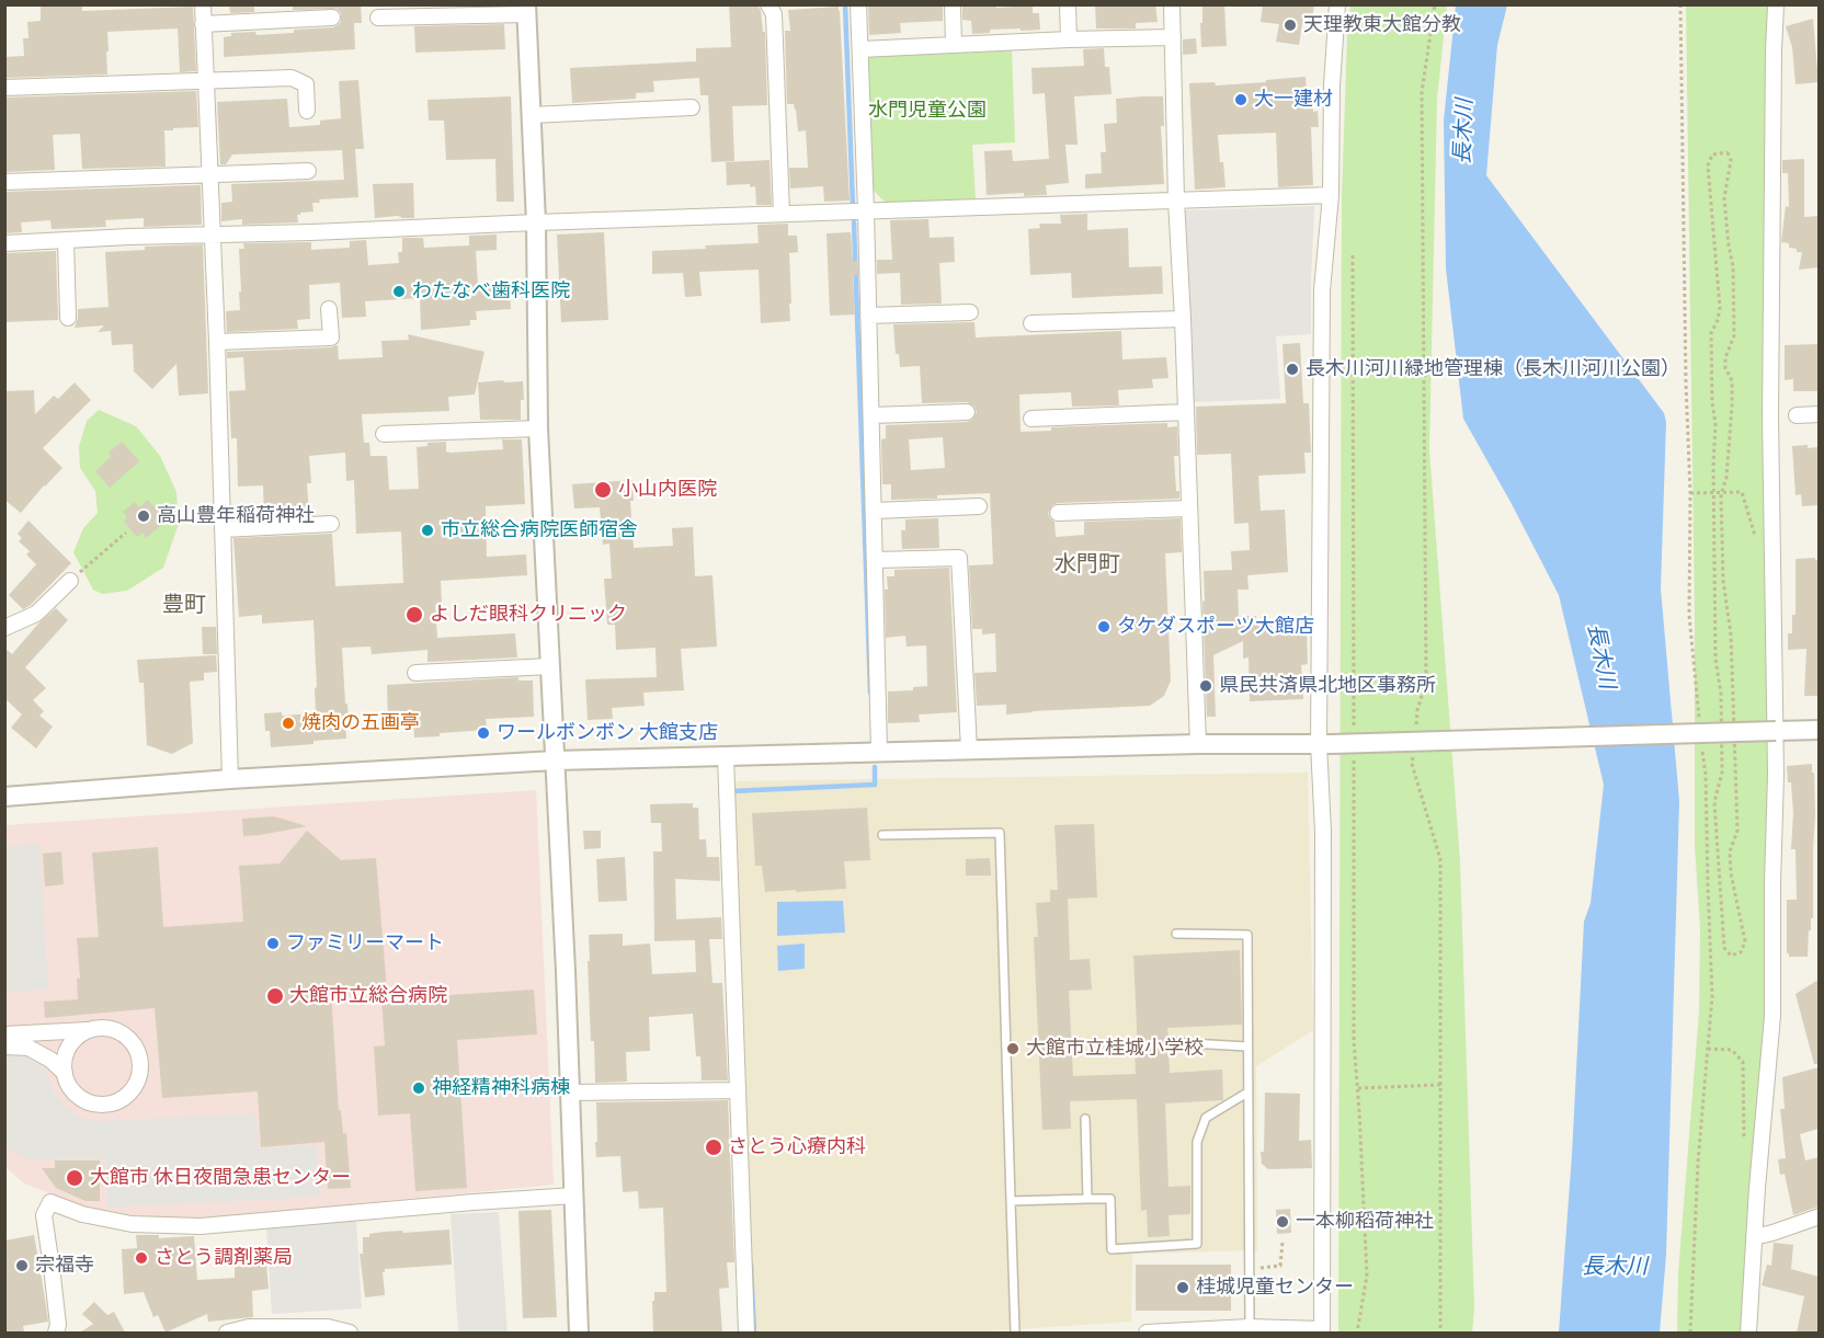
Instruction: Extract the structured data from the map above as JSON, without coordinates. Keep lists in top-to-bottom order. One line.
{"districts":["水門町","豊町"],"water":["長木川"],"parks":["水門児童公園"],"places":["天理教東大館分教","大一建材","わたなべ歯科医院","長木川河川緑地管理棟（長木川河川公園）","小山内医院","高山豊年稲荷神社","市立総合病院医師宿舎","よしだ眼科クリニック","タケダスポーツ大館店","県民共済県北地区事務所","焼肉の五画亭","ワールボンボン 大館支店","ファミリーマート","大館市立総合病院","大館市立桂城小学校","神経精神科病棟","さとう心療内科","大館市 休日夜間急患センター","一本柳稻荷神社","さとう調剤薬局","宗福寺","桂城児童センター"]}
